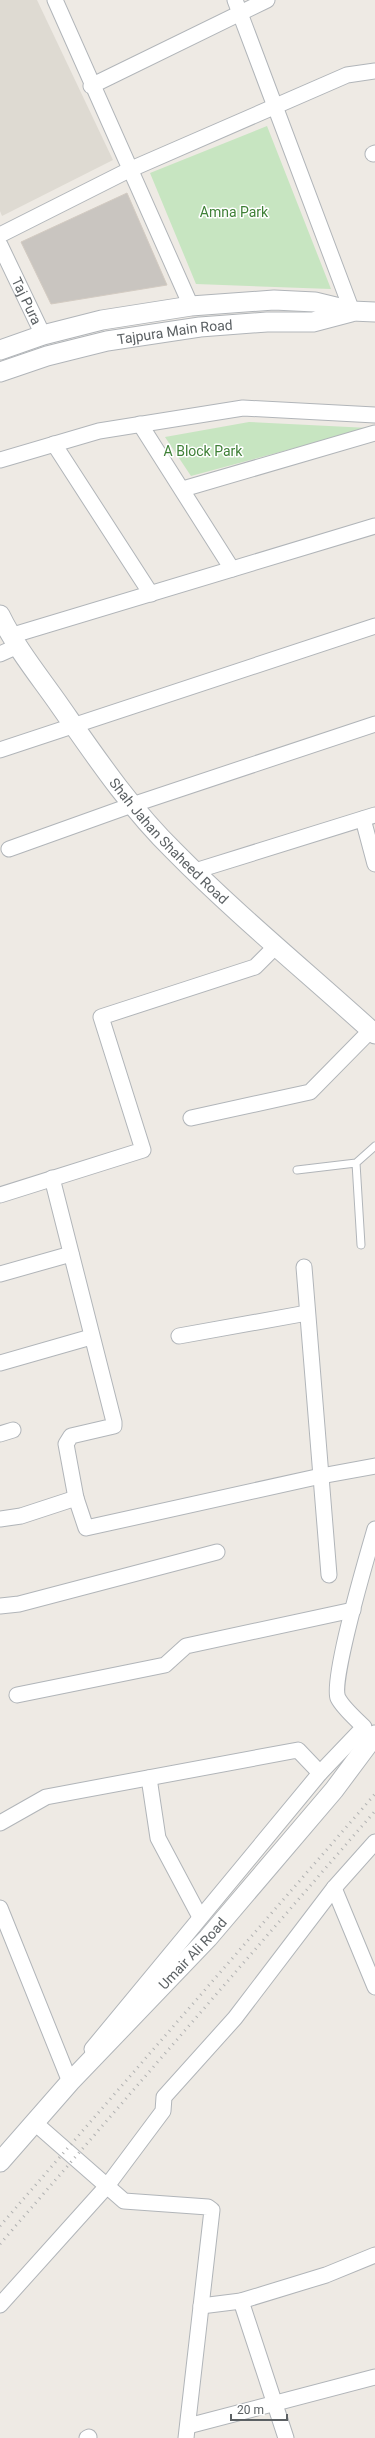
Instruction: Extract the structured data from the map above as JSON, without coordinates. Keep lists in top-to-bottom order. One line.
{"streets":{"street":["Taj Pura","Tajpura Main Road","Shah Jahan Shaheed Road","Umair Ali Road"]},"crossings":[["Taj Pura","Tajpura Main Road"]],"parks":["Amna Park","A Block Park"],"scale_bar":"20 m"}
